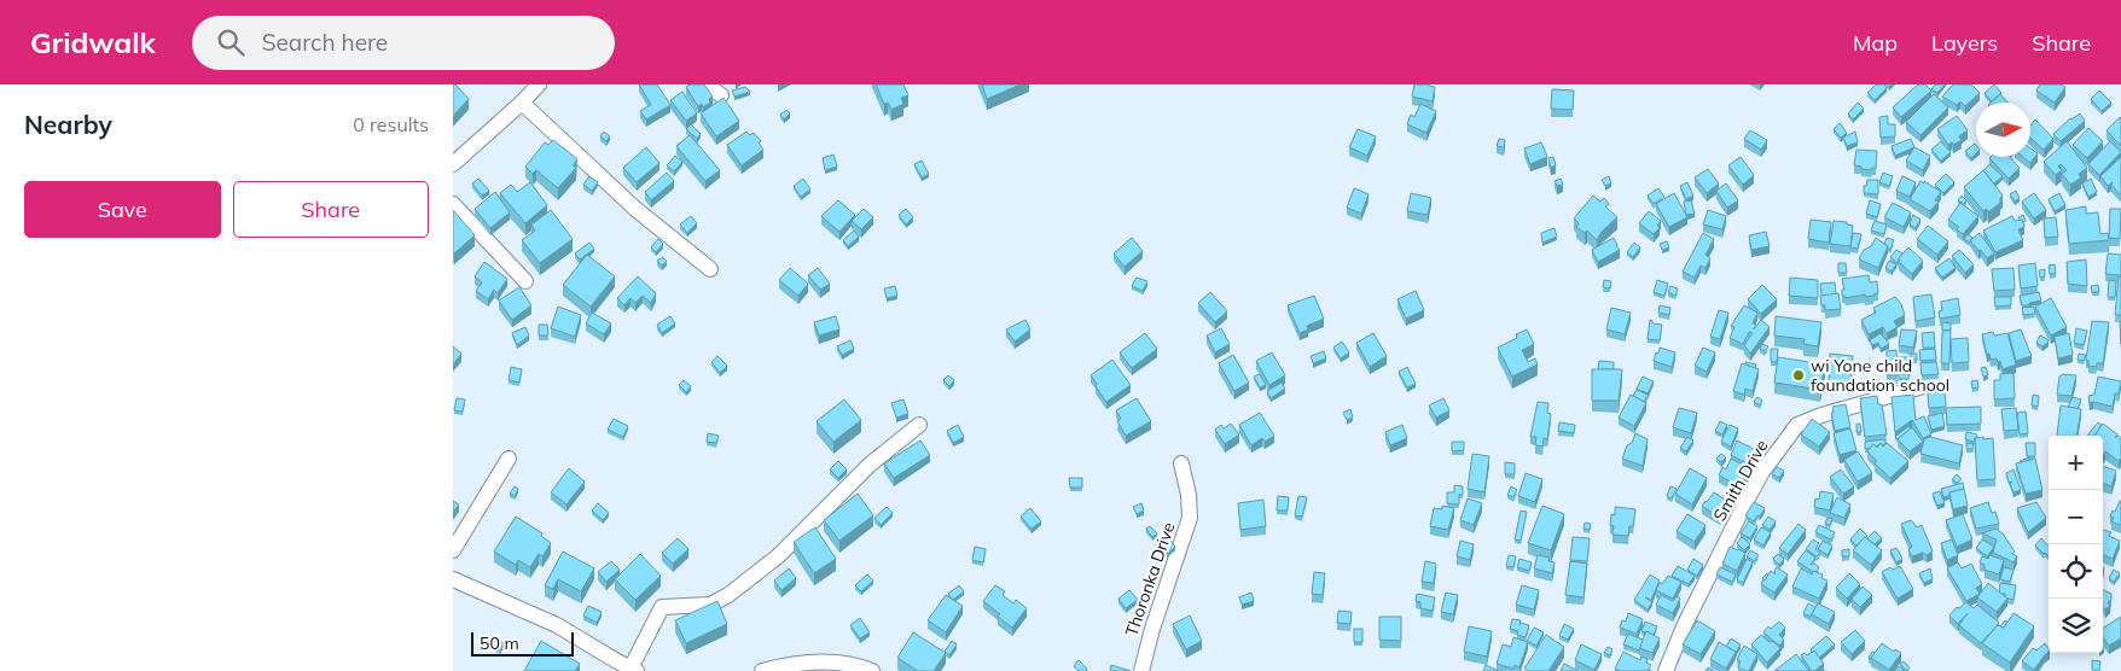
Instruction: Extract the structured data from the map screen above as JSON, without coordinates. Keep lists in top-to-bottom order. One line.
{"streets":{"street":["Smith Drive","Thoronka Drive"]},"places":["wi Yone child foundation school"],"scale_bar":"50 m","north":"right","page":{"header":"Gridwalk","search":"Search here","nav":["Map","Layers","Share"],"heading":["Nearby","0 results"],"buttons":["Save","Share"],"map_buttons":["+","−"],"scale":"50 m"}}
